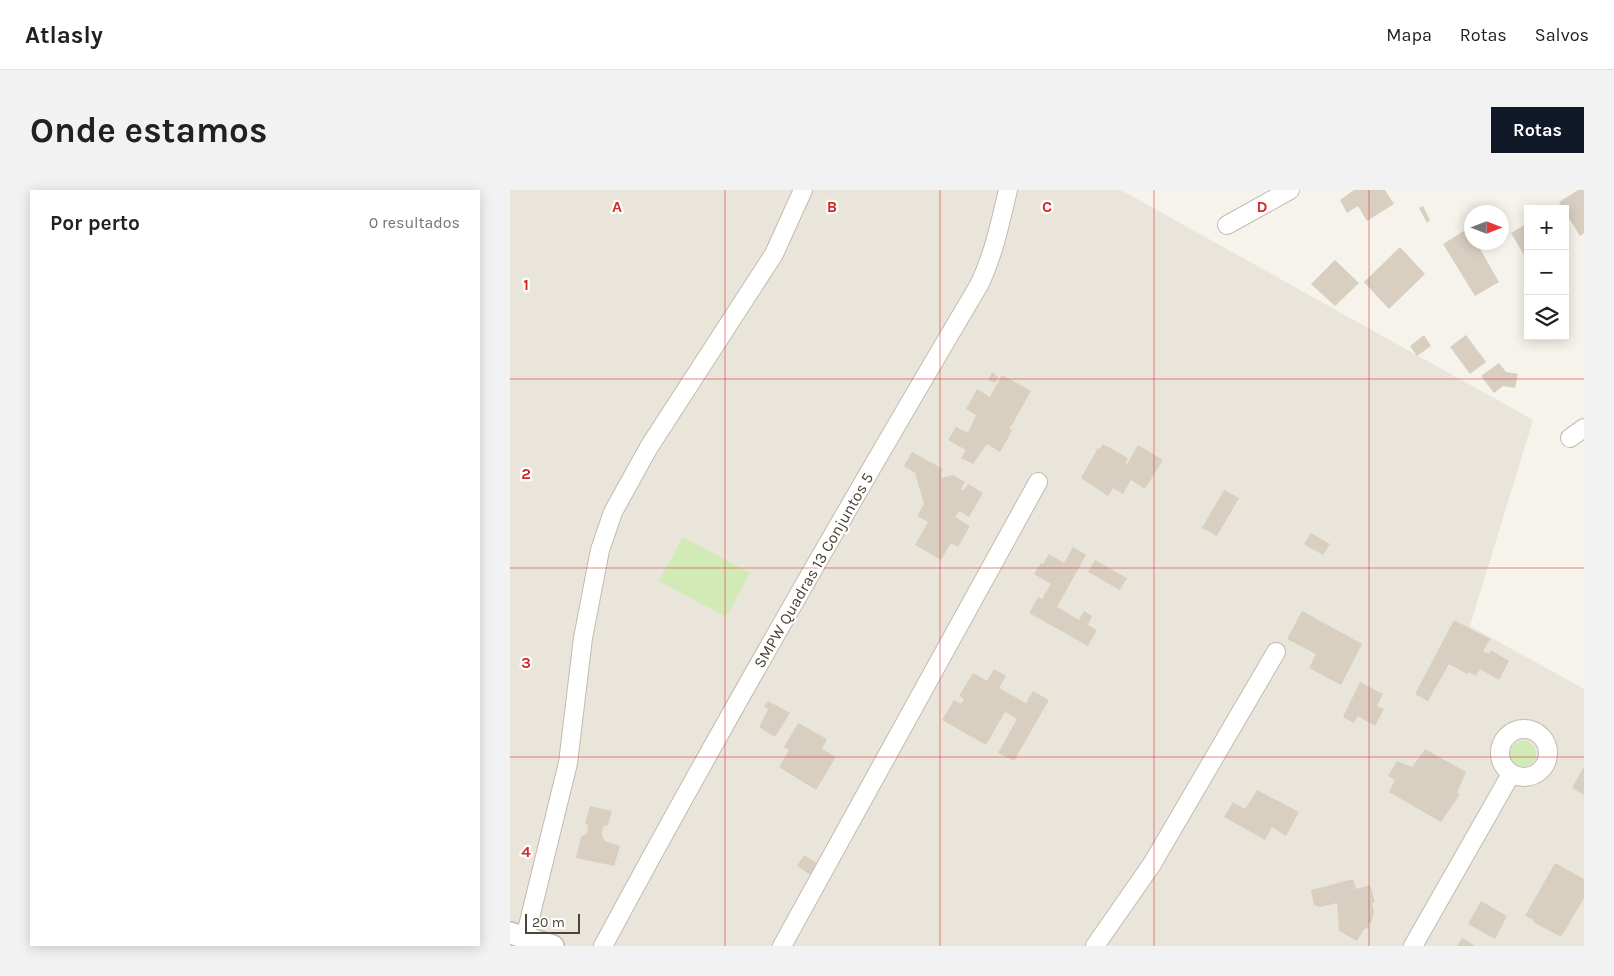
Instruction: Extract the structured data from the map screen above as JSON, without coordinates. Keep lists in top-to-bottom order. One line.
{"streets":{"street":["SMPW Quadras 13 Conjuntos 5"]},"scale_bar":"20 m","north":"right","page":{"header":"Atlasly","nav":["Mapa","Rotas","Salvos"],"buttons":"Rotas","title":"Onde estamos","heading":["Por perto","0 resultados"],"map_buttons":["+","−"],"scale":"20 m"},"grid":{"columns":["A","B","C","D"],"rows":["1","2","3","4"]}}
